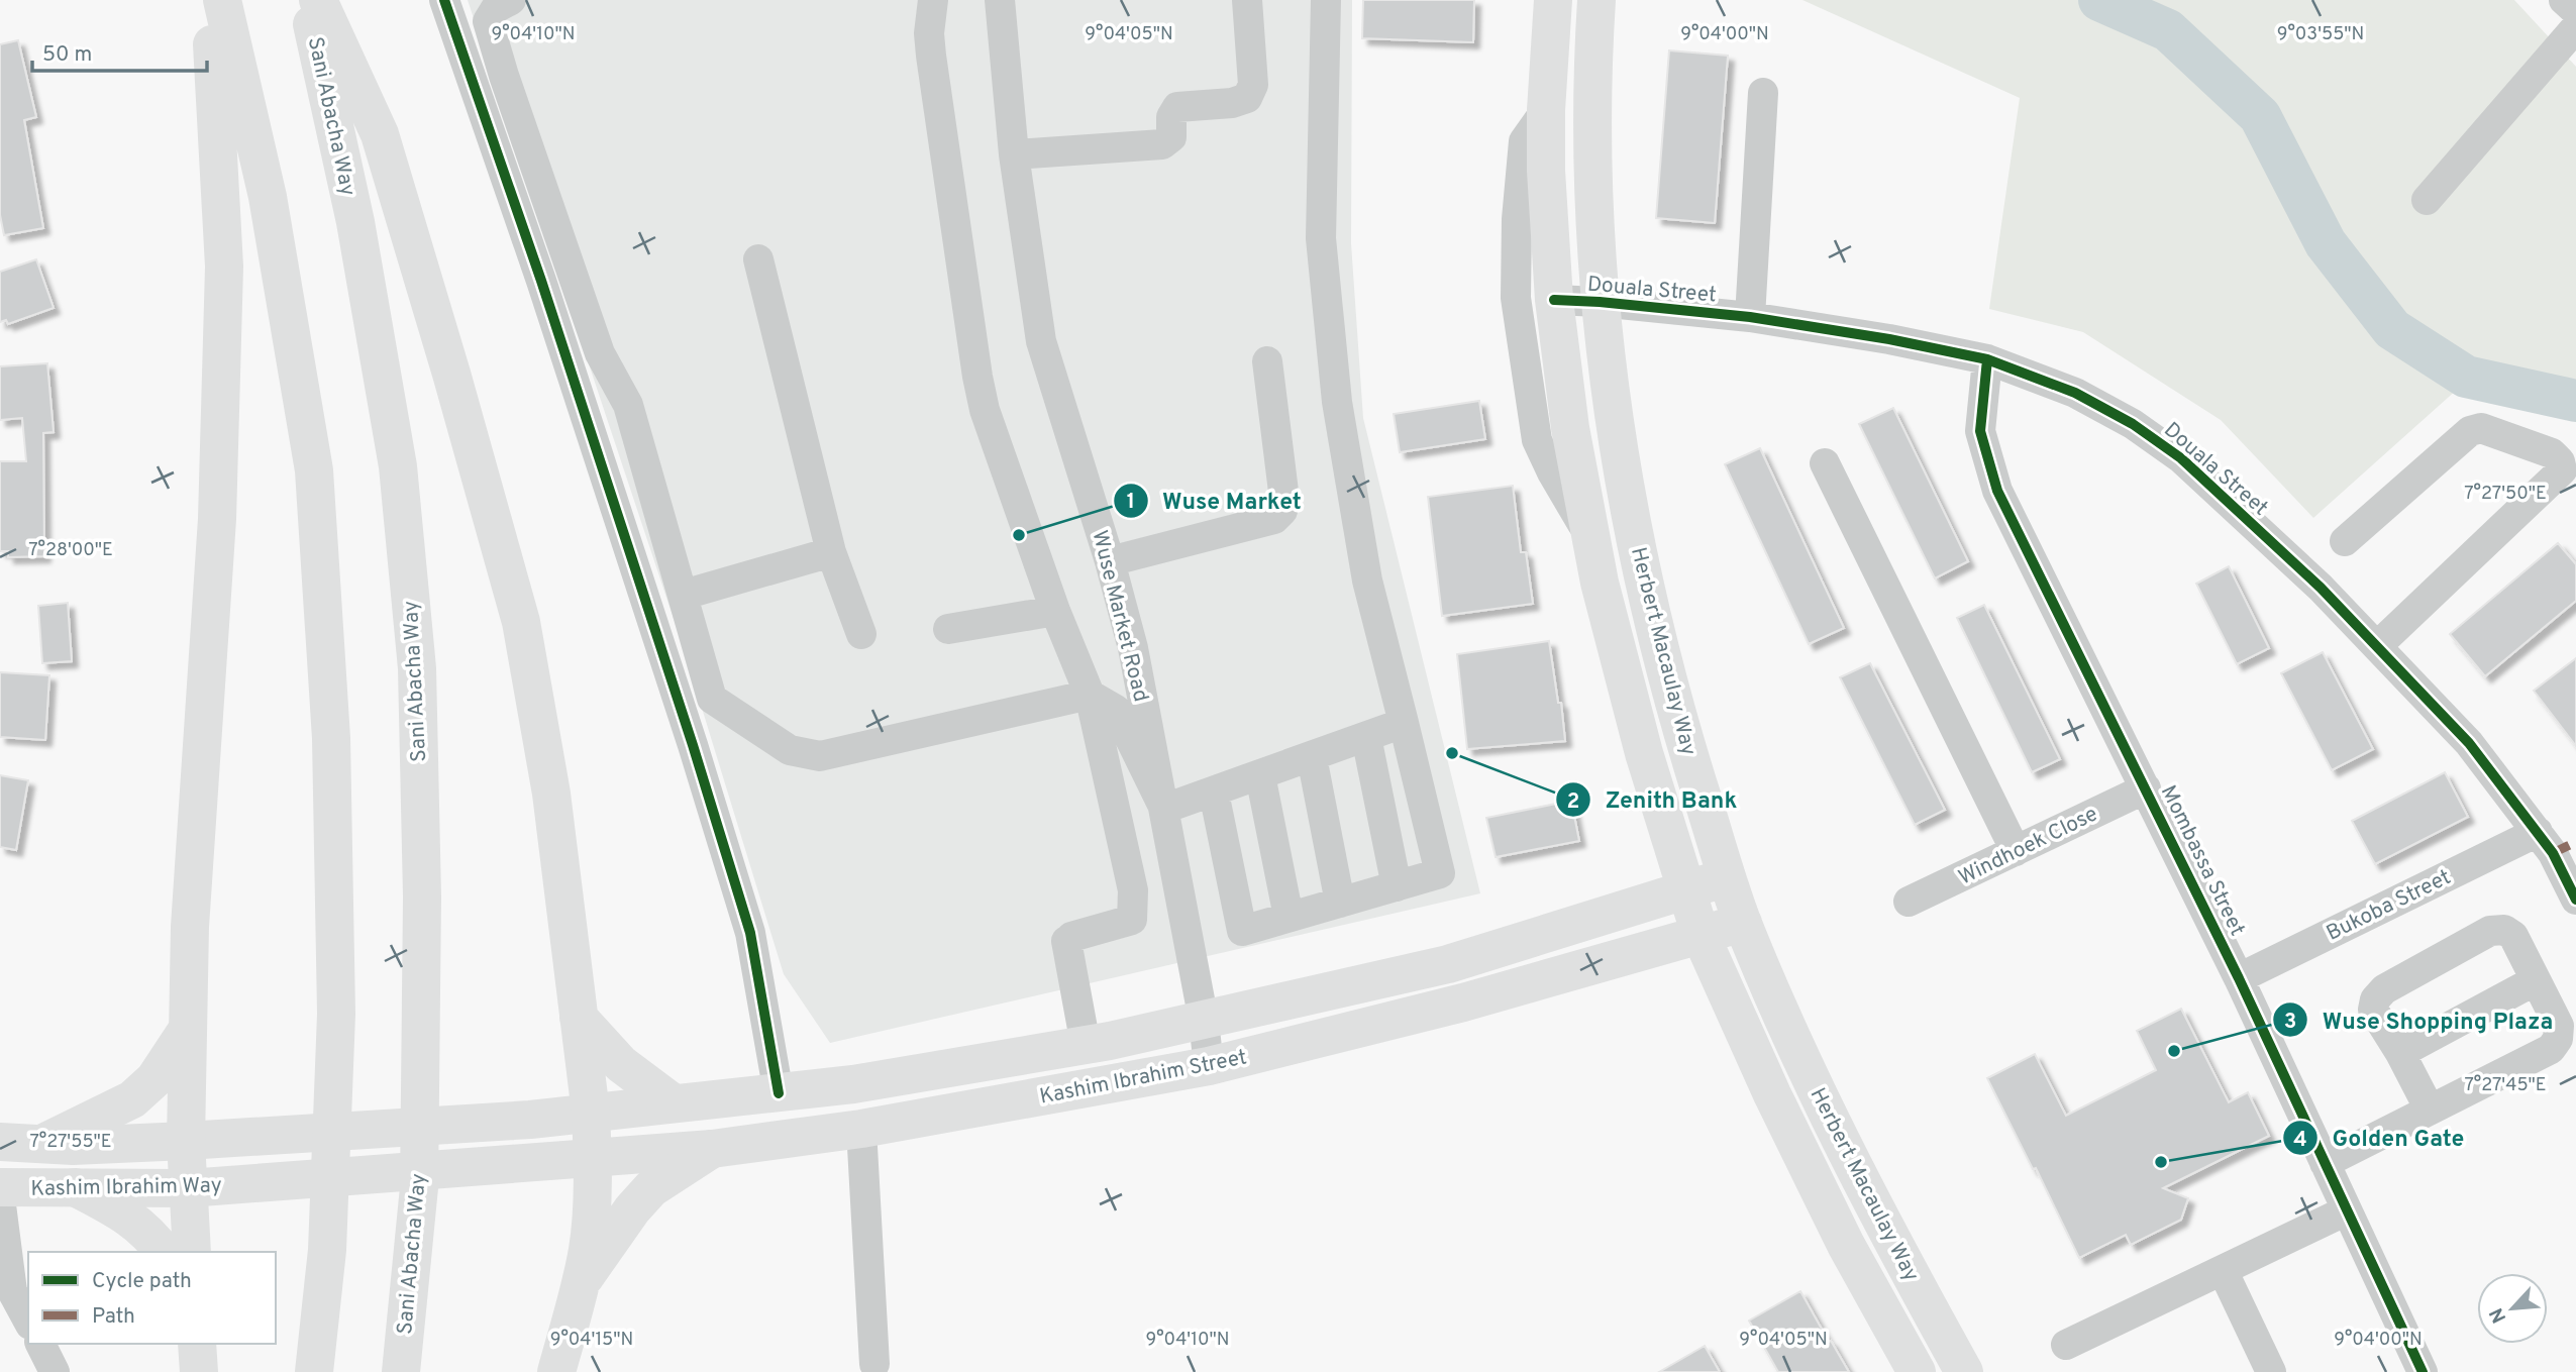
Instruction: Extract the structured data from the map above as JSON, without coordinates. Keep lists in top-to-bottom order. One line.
{"streets":{"main road":["Sani Abacha Way","Herbert Macaulay Way","Kashim Ibrahim Street","Kashim Ibrahim Way"],"street":["Douala Street","Wuse Market Road","Windhoek Close","Mombassa Street","Bukoba Street"]},"crossings":[["Douala Street","Herbert Macaulay Way"],["Douala Street","Mombassa Street"],["Douala Street","Bukoba Street"],["Wuse Market Road","Kashim Ibrahim Street"],["Herbert Macaulay Way","Kashim Ibrahim Street"],["Windhoek Close","Mombassa Street"],["Mombassa Street","Bukoba Street"],["Kashim Ibrahim Street","Kashim Ibrahim Way"]],"places":["Wuse Market","Zenith Bank","Wuse Shopping Plaza","Golden Gate"],"legend":["Cycle path","Path"],"scale_bar":"50 m","north":"bottom left","coordinates":["9°04'10\"N","9°04'05\"N","9°04'00\"N","9°03'55\"N","7°27'50\"E","7°28'00\"E","7°27'45\"E","7°27'55\"E","9°04'15\"N"]}
